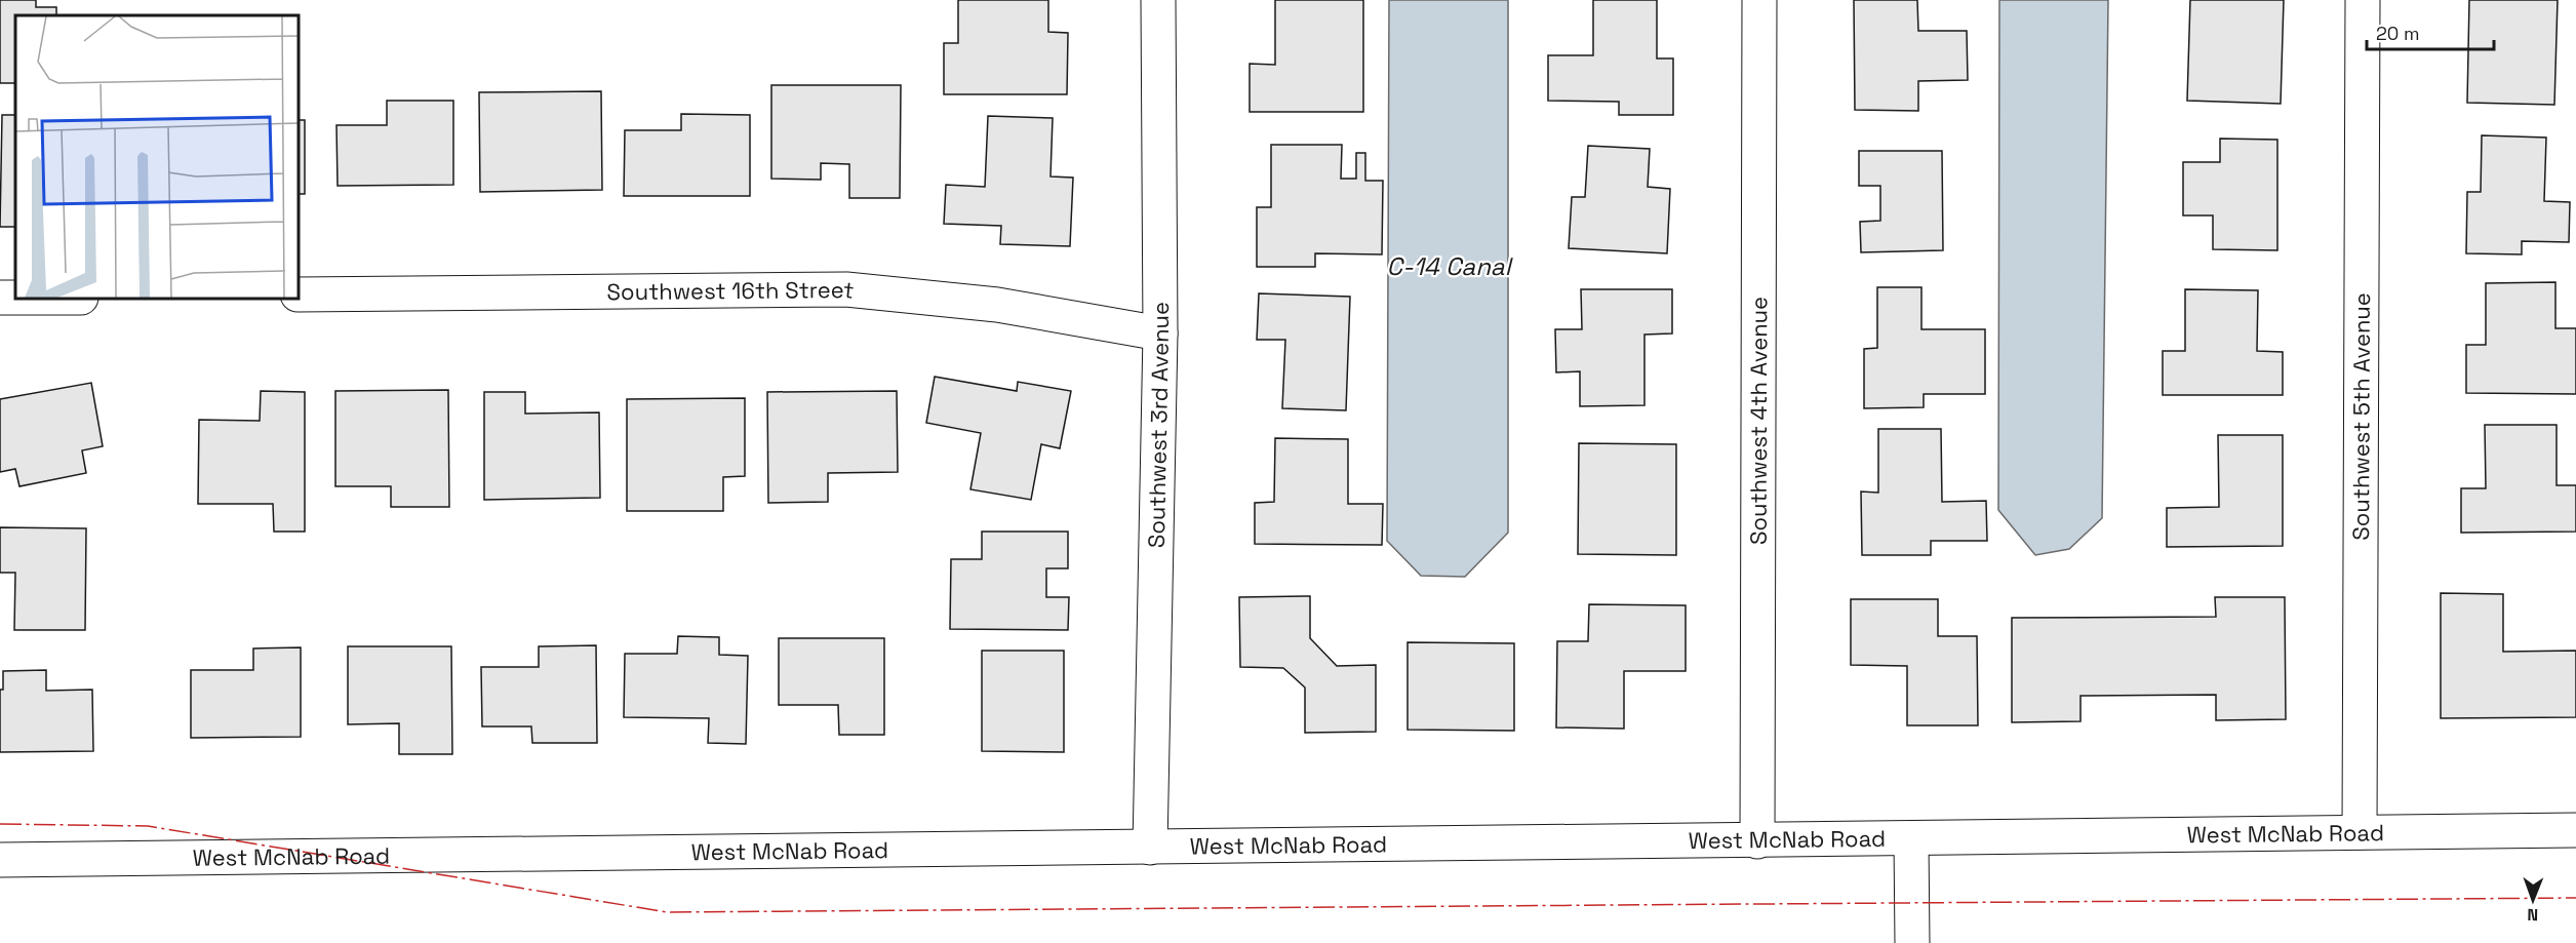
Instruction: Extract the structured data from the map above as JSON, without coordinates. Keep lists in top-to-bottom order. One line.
{"streets":{"street":["Southwest 16th Street","Southwest 5th Avenue","Southwest 4th Avenue","Southwest 3rd Avenue","West McNab Road"]},"crossings":[["Southwest 16th Street","Southwest 3rd Avenue"],["Southwest 5th Avenue","West McNab Road"],["Southwest 4th Avenue","West McNab Road"],["Southwest 3rd Avenue","West McNab Road"]],"water":["C-14 Canal"],"scale_bar":"20 m","north":"bottom"}
